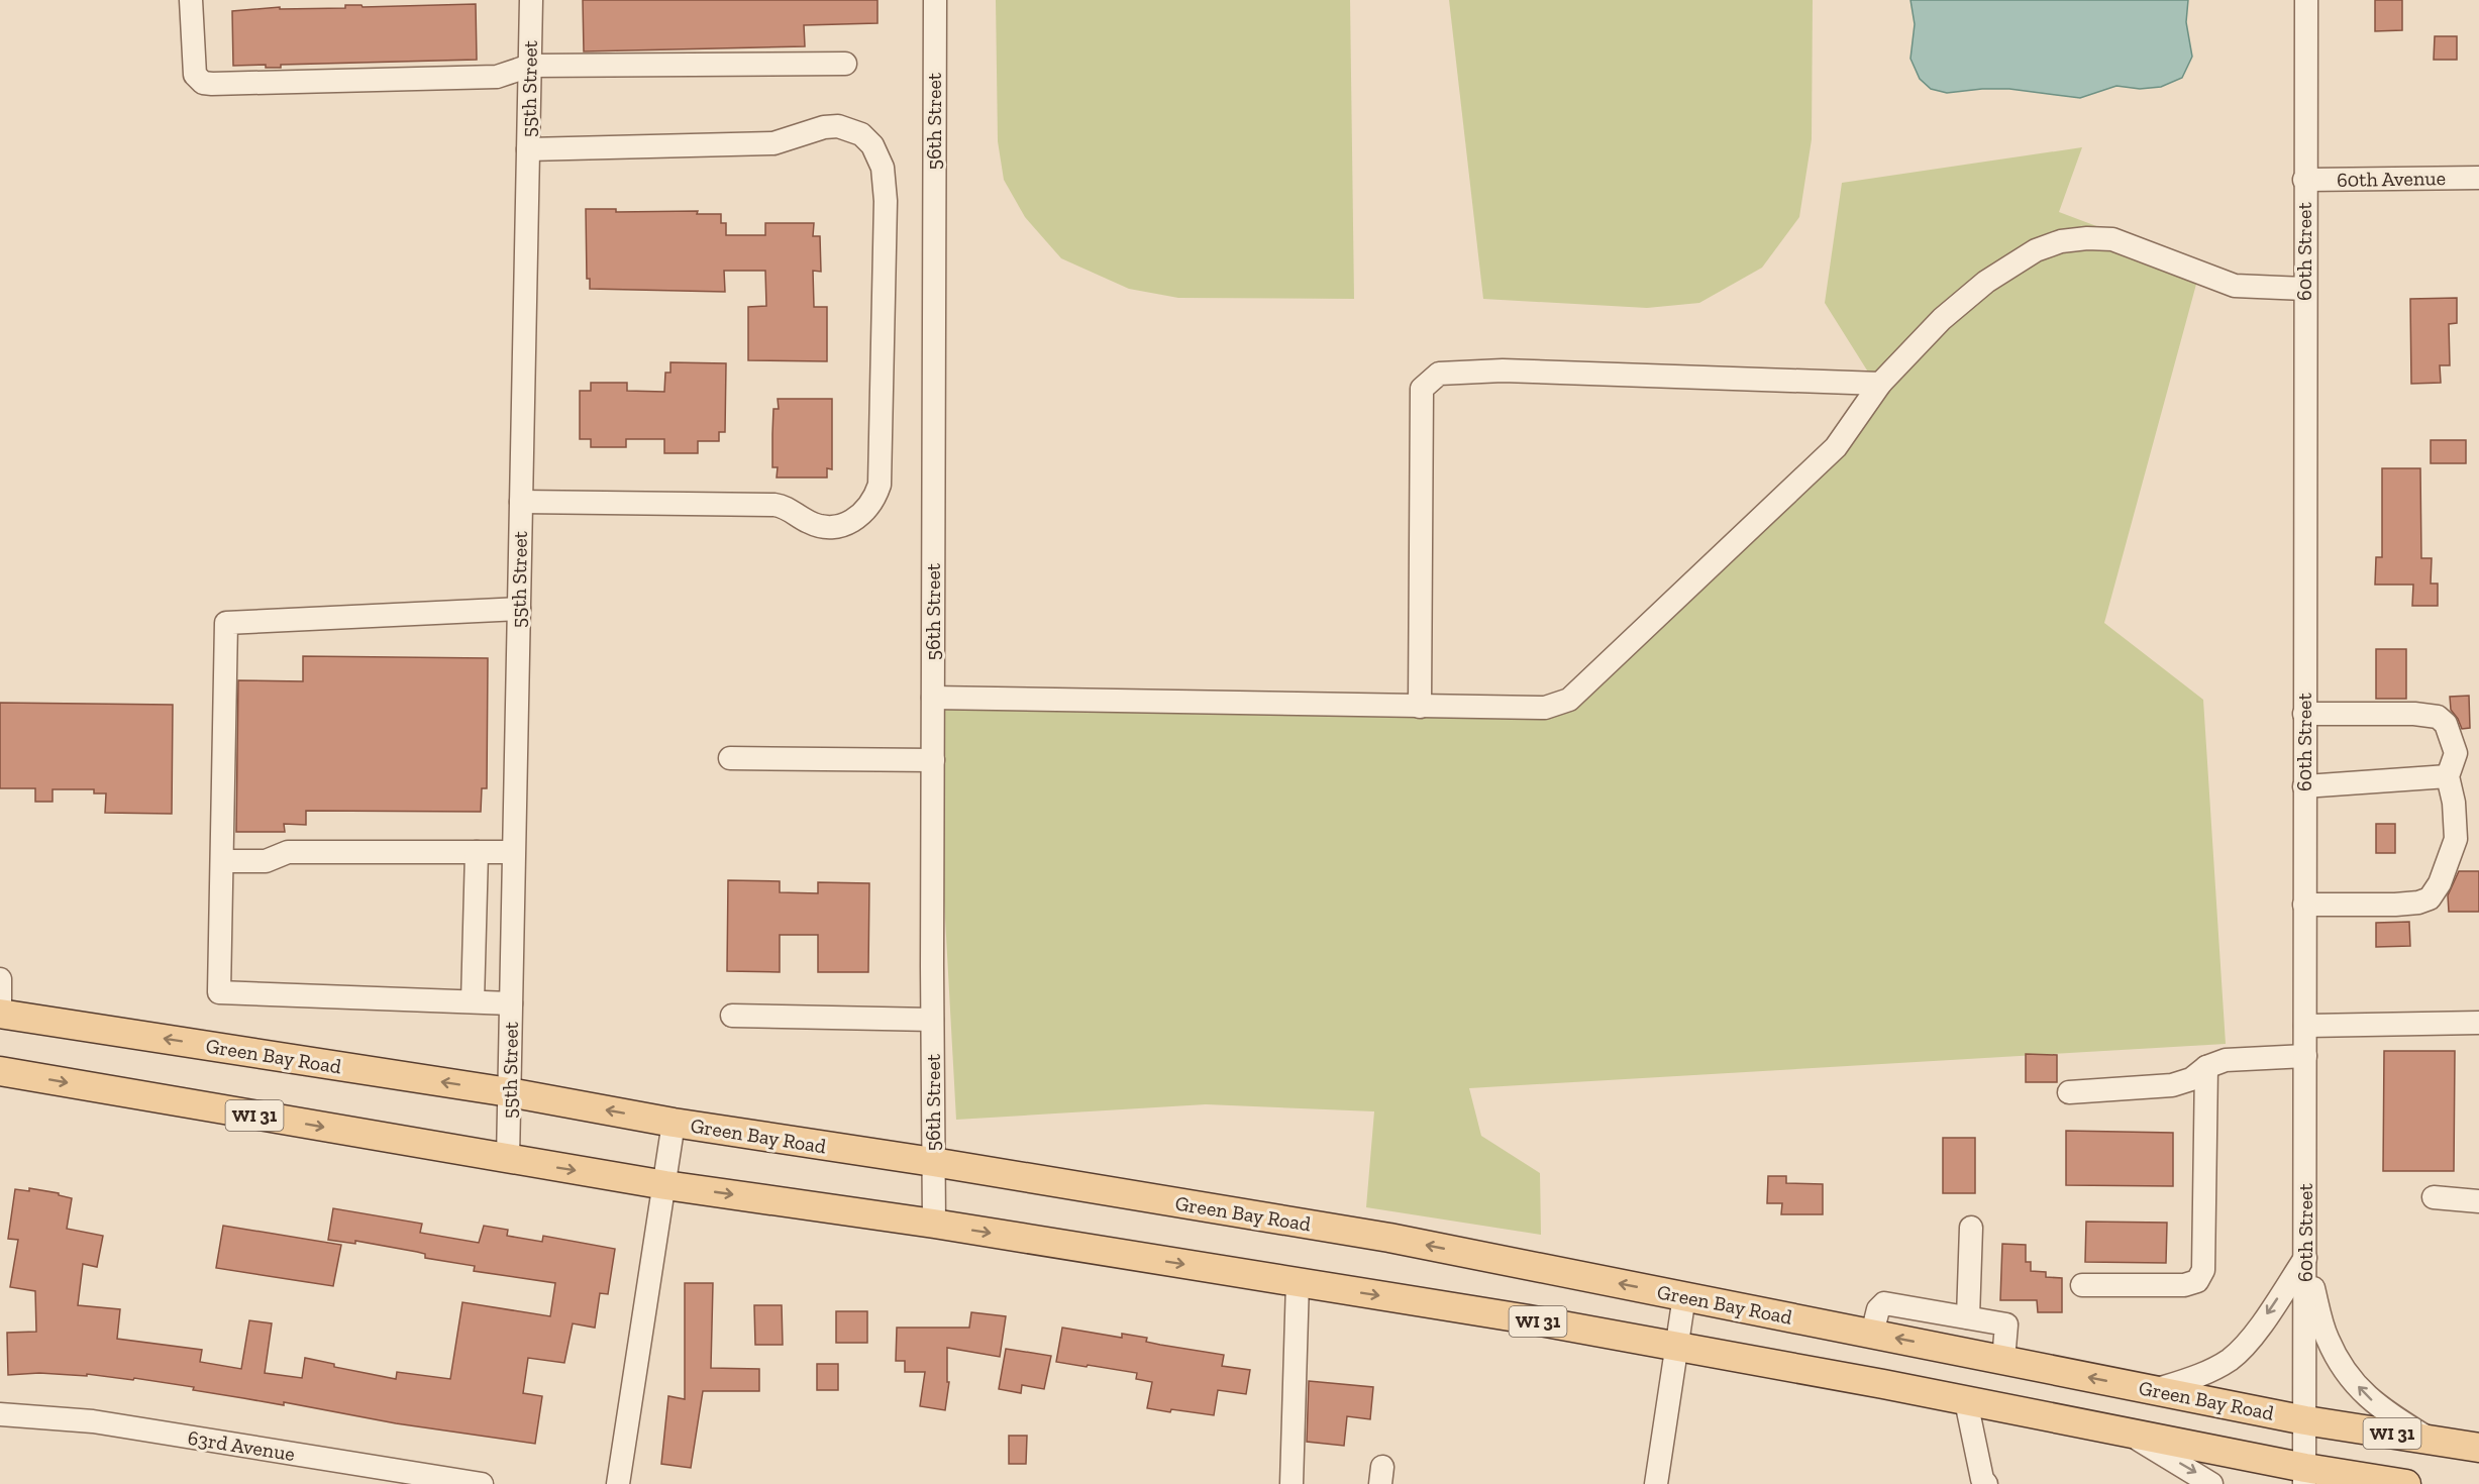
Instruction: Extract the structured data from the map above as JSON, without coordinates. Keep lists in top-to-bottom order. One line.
{"streets":{"main road":["Green Bay Road","WI 31"],"street":["55th Street","56th Street","60th Avenue","60th Street","63rd Avenue"]},"crossings":[["55th Street","Green Bay Road"],["55th Street","WI 31"],["56th Street","Green Bay Road"],["56th Street","WI 31"],["60th Avenue","60th Street"],["60th Street","Green Bay Road"],["60th Street","WI 31"]]}
